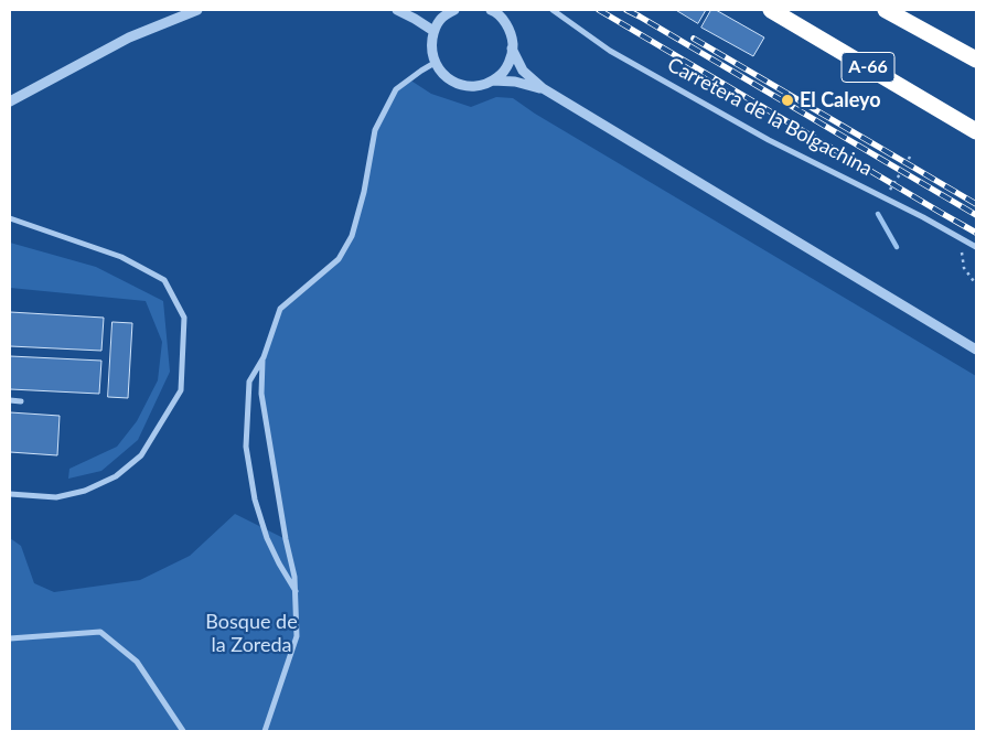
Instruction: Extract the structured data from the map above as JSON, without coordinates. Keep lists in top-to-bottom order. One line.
{"streets":{"highway":["A-66"],"street":["Carretera de la Bolgachina"]},"parks":["Bosque de la Zoreda"],"places":["El Caleyo"]}
